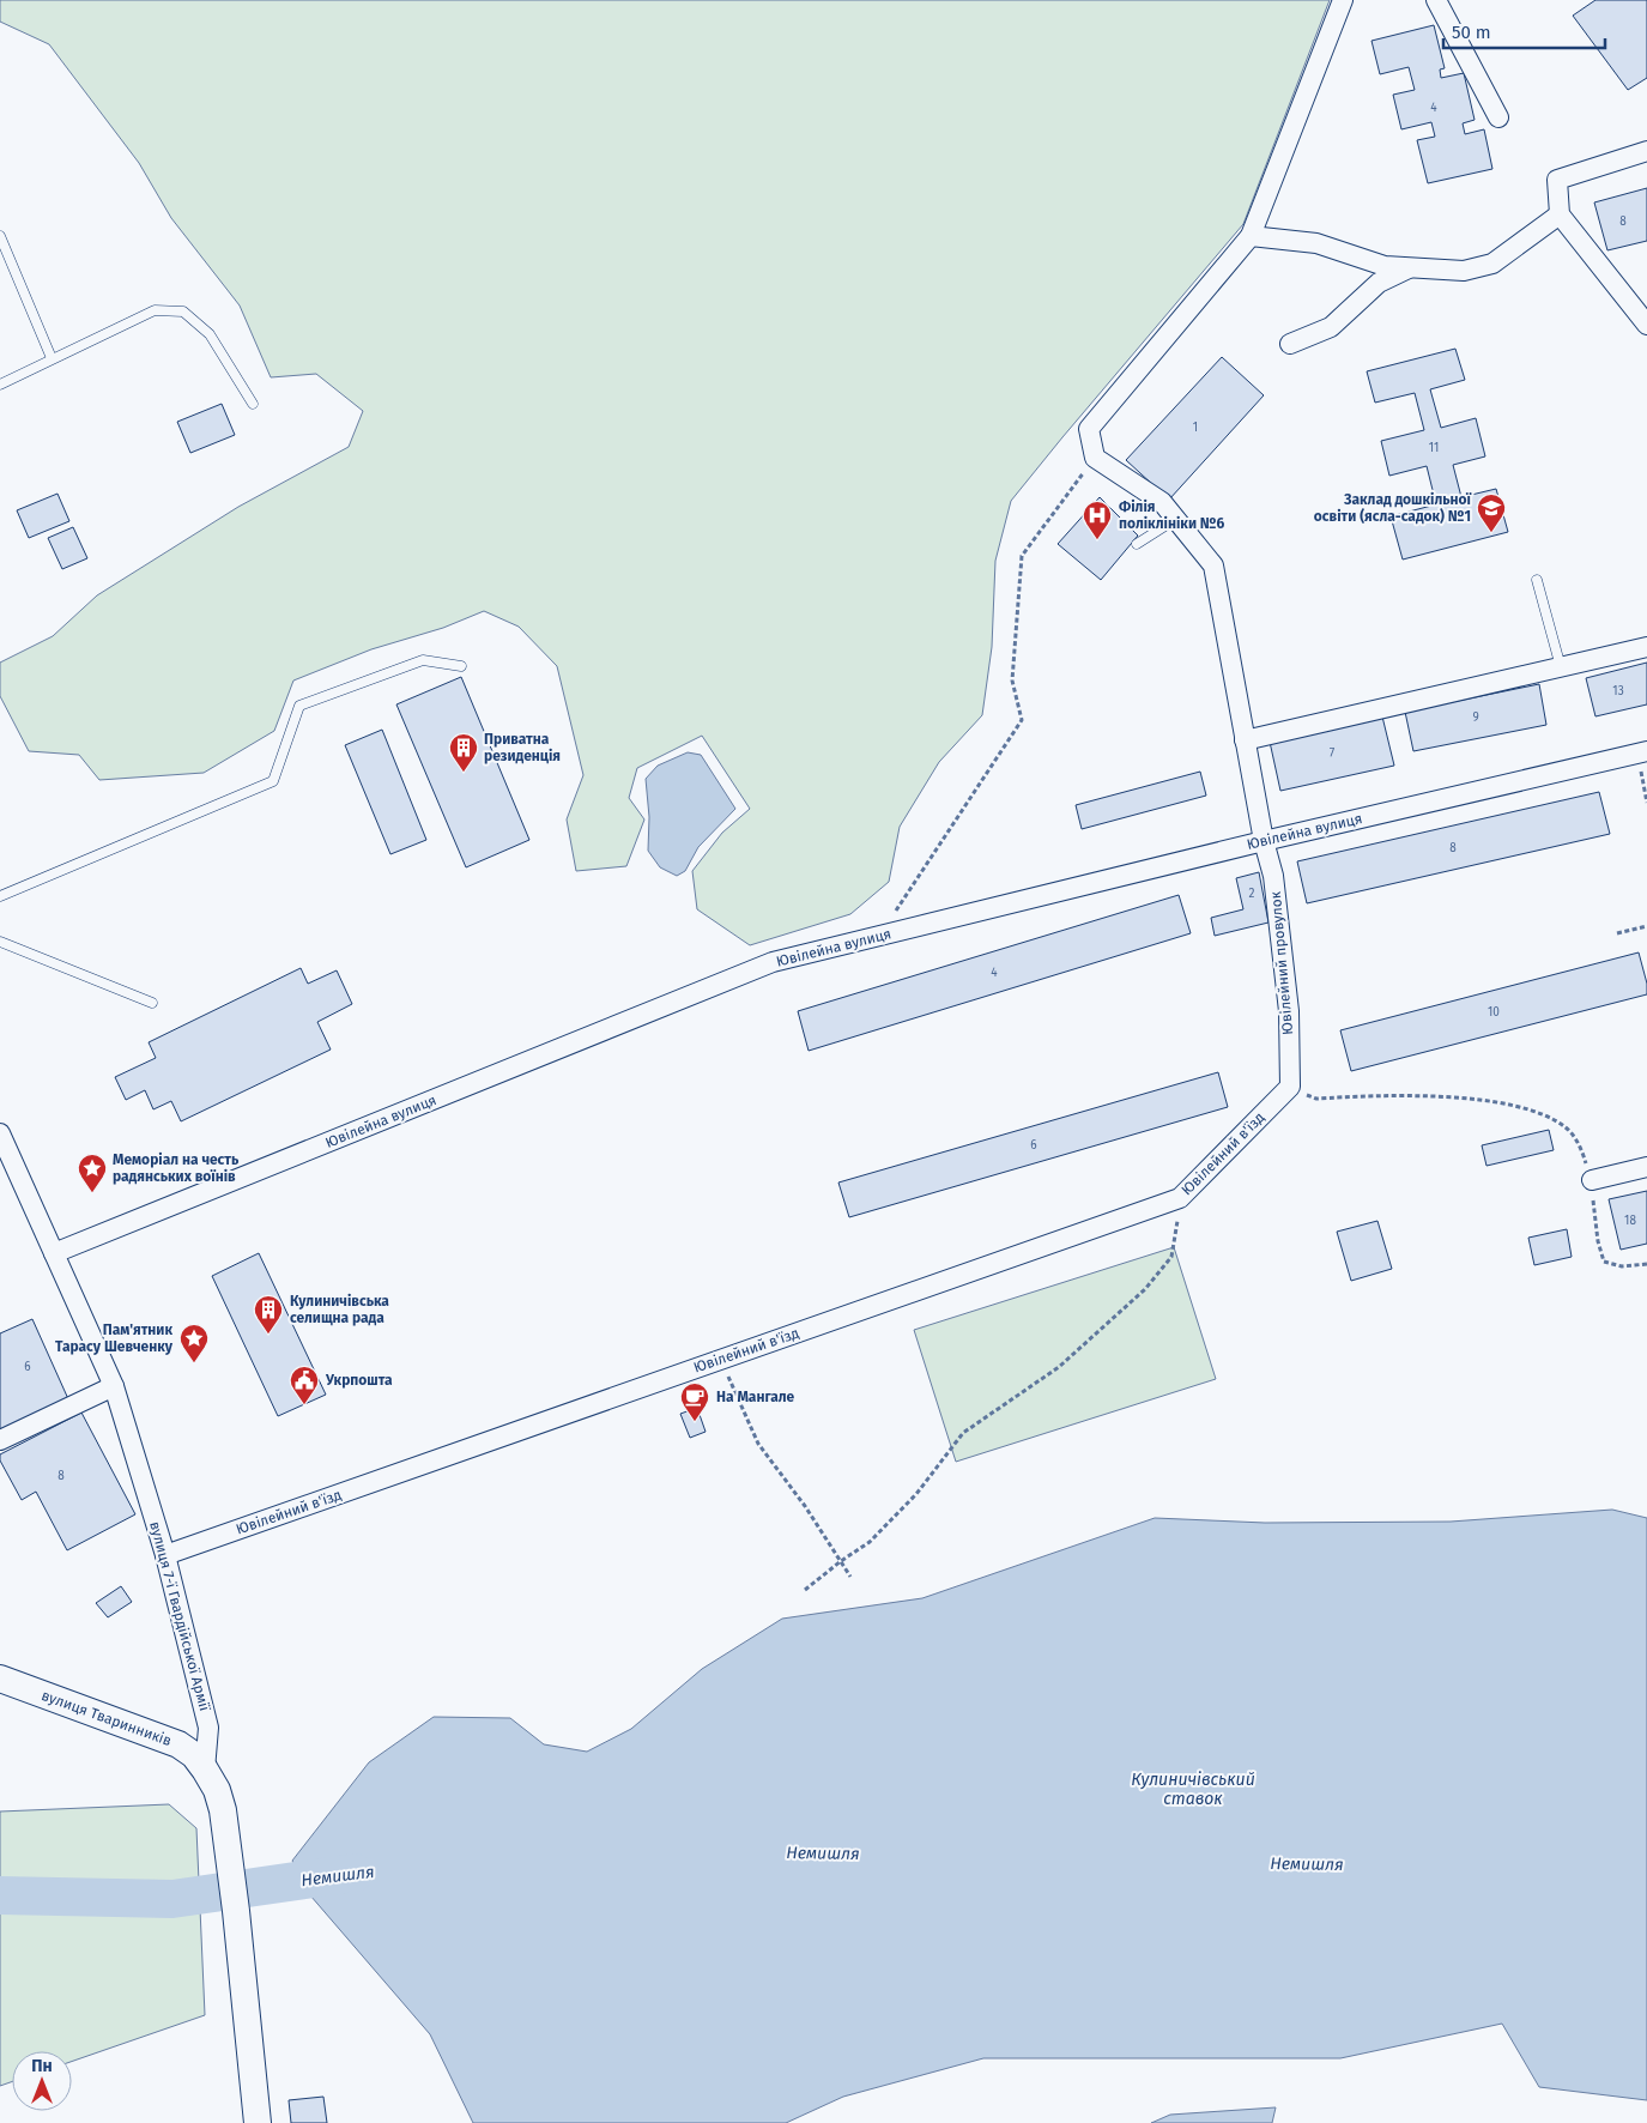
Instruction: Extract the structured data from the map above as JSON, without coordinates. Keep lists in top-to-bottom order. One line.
{"streets":{"main road":["вулиця Тваринників"],"street":["Ювілейна вулиця","Ювілейний провулок","Ювілейний в'їзд","вулиця 7-ї Гвардійської Армії"]},"crossings":[["Ювілейна вулиця","Ювілейний провулок"],["Ювілейна вулиця","вулиця 7-ї Гвардійської Армії"],["Ювілейний провулок","Ювілейний в'їзд"],["Ювілейний в'їзд","вулиця 7-ї Гвардійської Армії"],["вулиця 7-ї Гвардійської Армії","вулиця Тваринників"]],"water":["Кулиничівський ставок","Немишля"],"places":{"school or university":["Заклад дошкільної освіти (ясла-садок) №1"],"hospital":["Філія поліклініки №6"],"building":["Приватна резиденція","Кулиничівська селищна рада"],"place":["Меморіал на честь радянських воїнів","Пам'ятник Тарасу Шевченку"],"public building":["Укрпошта"],"cafe":["На Мангале"]},"house_numbers":["4","8","1","11","13","9","7","8","2","4","10","6","18","6","8"],"scale_bar":"50 m","north":"top"}
